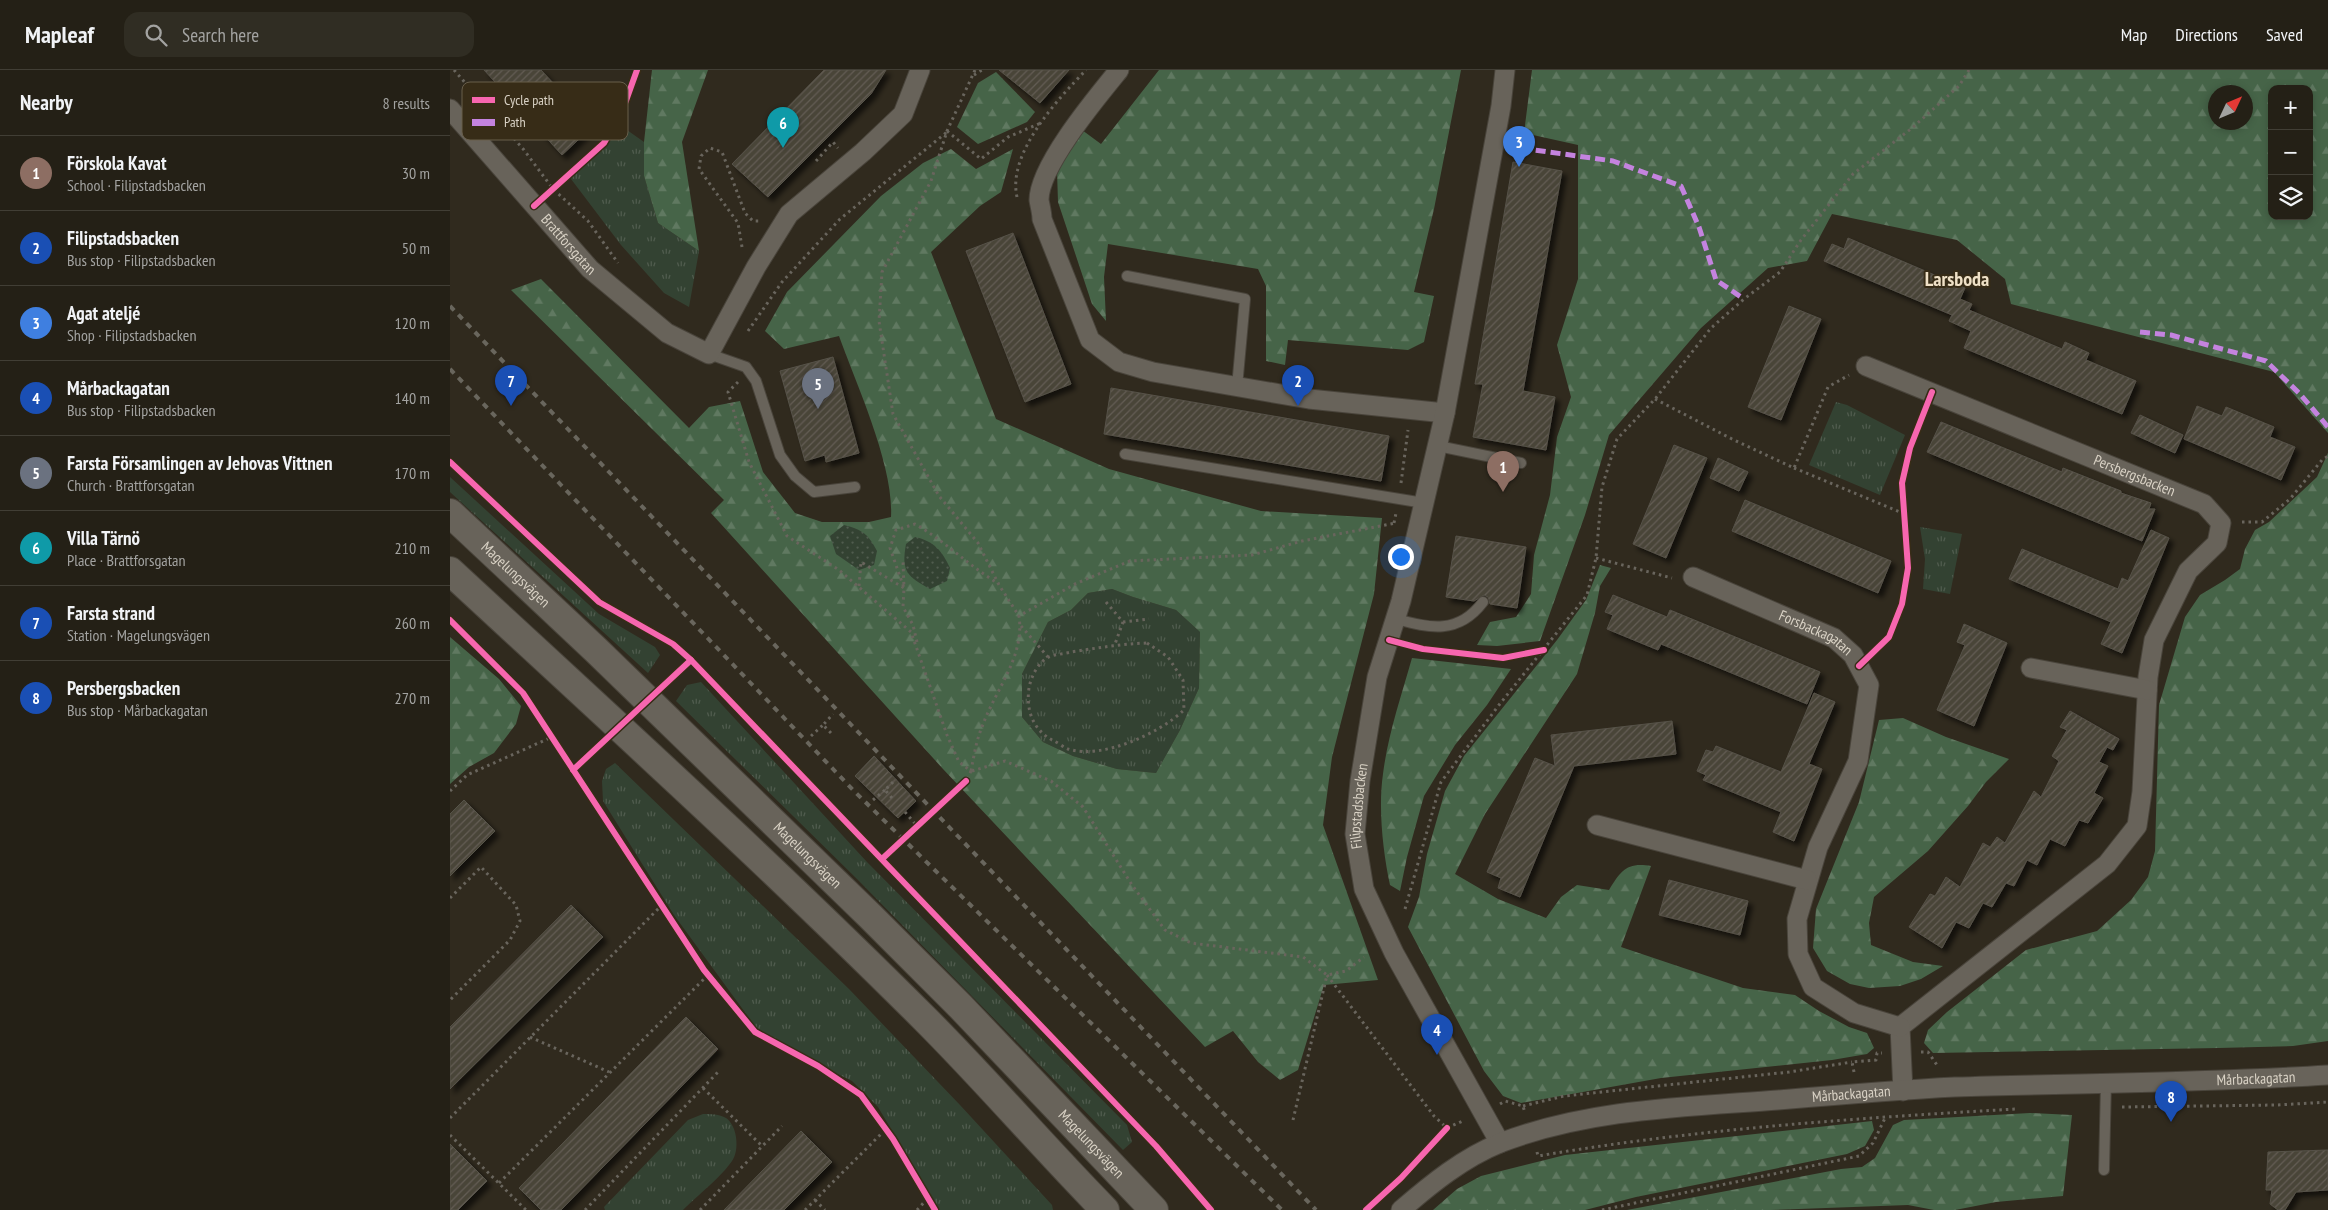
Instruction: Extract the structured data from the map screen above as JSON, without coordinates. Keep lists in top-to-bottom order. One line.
{"streets":{"main road":["Magelungsvägen"],"street":["Brattforsgatan","Persbergsbacken","Forsbackagatan","Filipstadsbacken","Mårbackagatan"]},"crossings":[["Filipstadsbacken","Mårbackagatan"]],"districts":["Larsboda"],"legend":["Cycle path","Path"],"north":"top right","page":{"header":"Mapleaf","search":"Search here","nav":["Map","Directions","Saved"],"heading":["Nearby","8 results"],"map_buttons":["+","−"],"pins":["6","3","2","7","5","1","4","8"],"list":[{"mark":"1","name":"Förskola Kavat","note":"School · Filipstadsbacken","value":"30 m"},{"mark":"2","name":"Filipstadsbacken","note":"Bus stop · Filipstadsbacken","value":"50 m"},{"mark":"3","name":"Agat ateljé","note":"Shop · Filipstadsbacken","value":"120 m"},{"mark":"4","name":"Mårbackagatan","note":"Bus stop · Filipstadsbacken","value":"140 m"},{"mark":"5","name":"Farsta Församlingen av Jehovas Vittnen","note":"Church · Brattforsgatan","value":"170 m"},{"mark":"6","name":"Villa Tärnö","note":"Place · Brattforsgatan","value":"210 m"},{"mark":"7","name":"Farsta strand","note":"Station · Magelungsvägen","value":"260 m"},{"mark":"8","name":"Persbergsbacken","note":"Bus stop · Mårbackagatan","value":"270 m"}]}}
